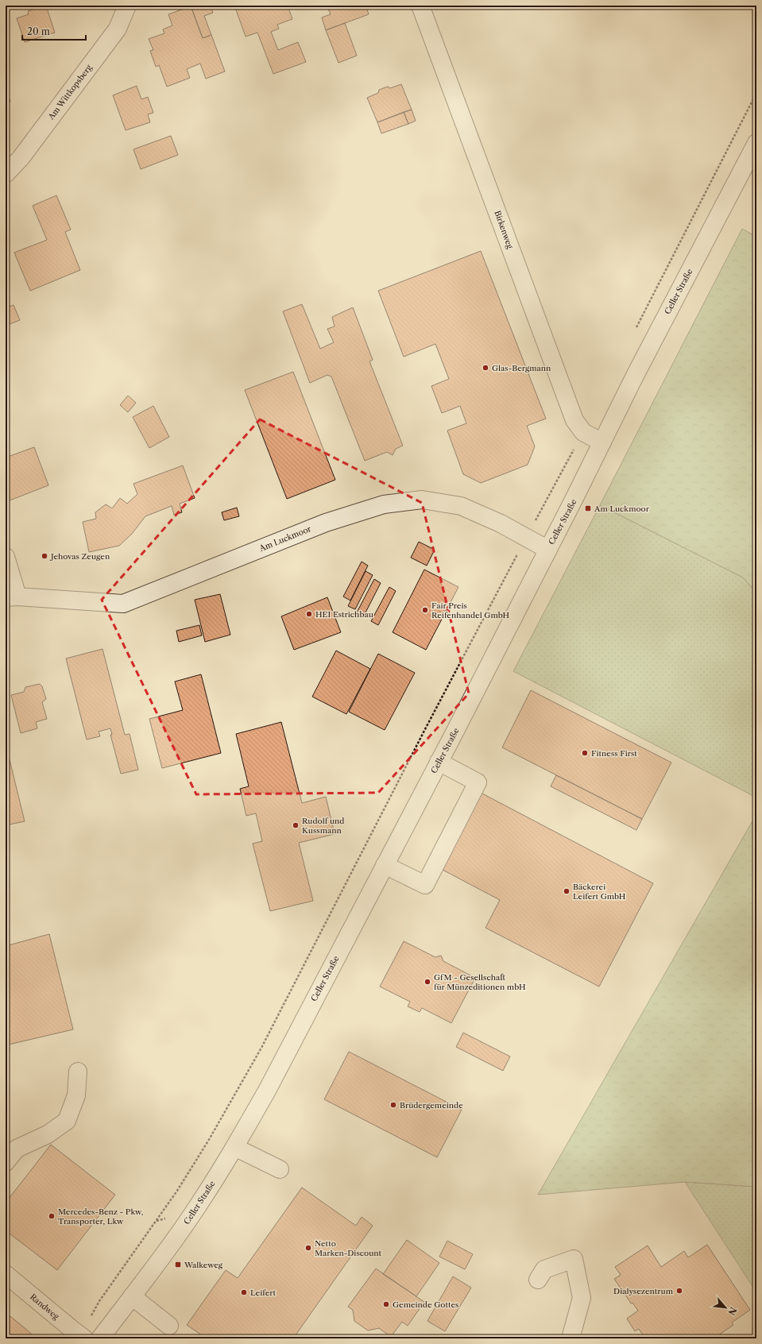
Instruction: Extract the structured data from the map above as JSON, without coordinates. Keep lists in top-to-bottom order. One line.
{"streets":{"street":["Am Wittkopsberg","Birkenweg","Celler Straße","Am Luckmoor","Randweg"]},"crossings":[["Celler Straße","Am Luckmoor"]],"places":{"other":["Glas-Bergmann","Jehovas Zeugen","Fair Preis Reifenhandel GmbH","HEI Estrichbau","Fitness First","Rudolf und Kussmann","Bäckerei Leifert GmbH","GfM - Gesellschaft für Münzeditionen mbH","Brüdergemeinde","Mercedes-Benz - Pkw, Transporter, Lkw","Netto Marken-Discount","Dialysezentrum","Leifert","Gemeinde Gottes"],"transit":["Am Luckmoor","Walkeweg"]},"scale_bar":"20 m","north":"bottom right"}
